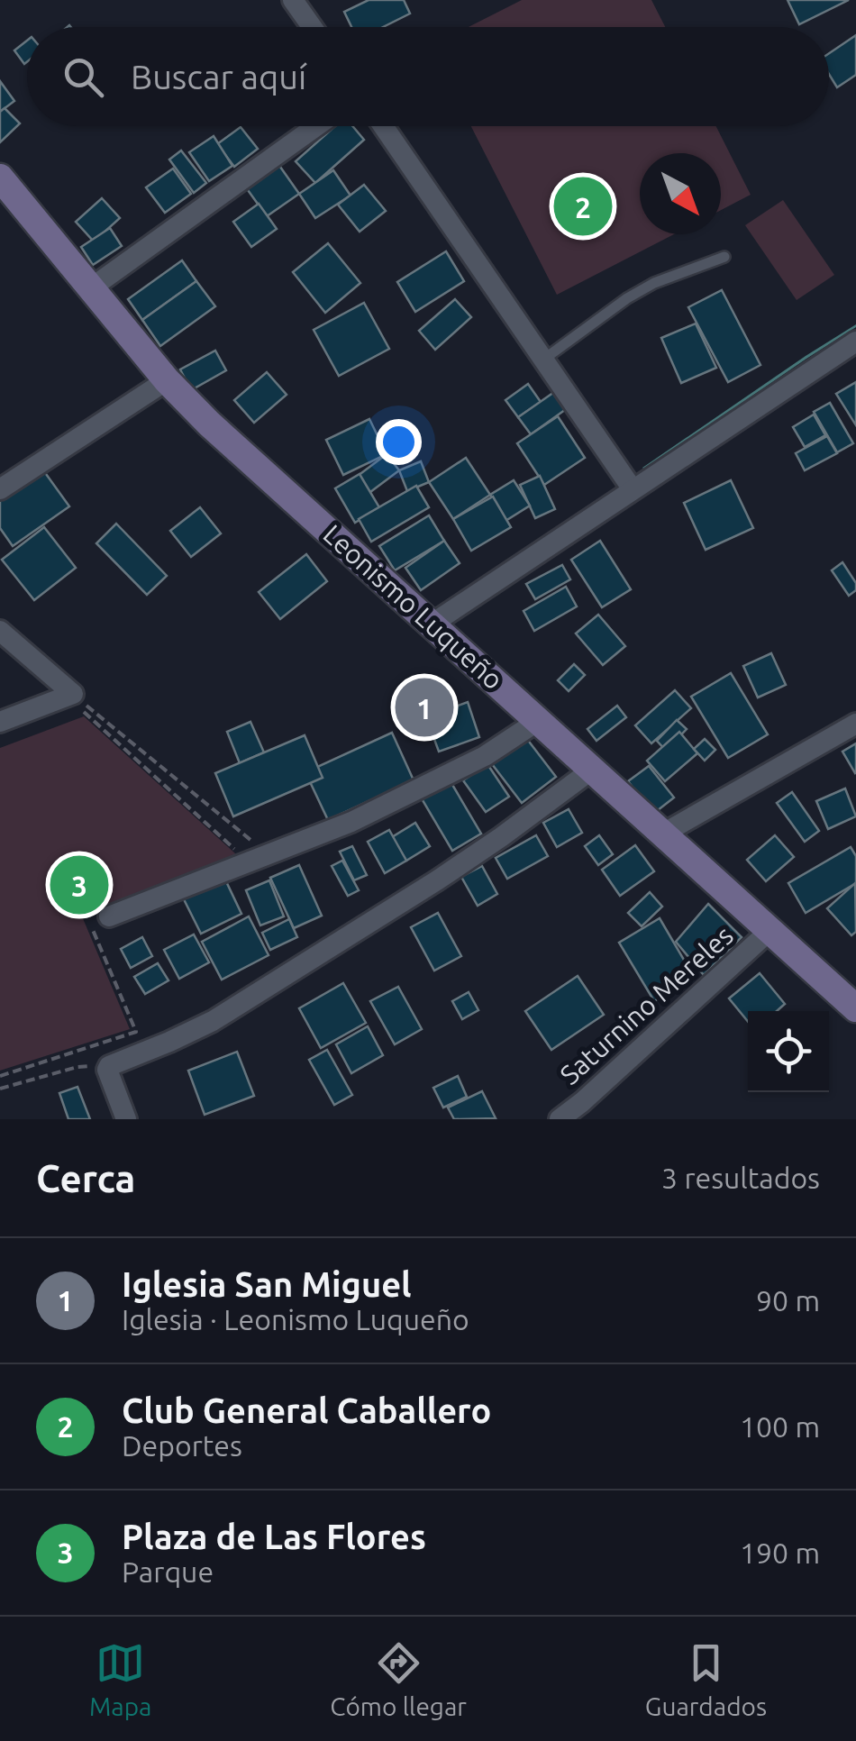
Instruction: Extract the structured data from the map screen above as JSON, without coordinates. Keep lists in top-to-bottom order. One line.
{"streets":{"street":["Leonismo Luqueño","Saturnino Mereles"]},"crossings":[["Leonismo Luqueño","Saturnino Mereles"]],"north":"bottom right","page":{"search":"Buscar aquí","pins":["2","1","3"],"heading":["Cerca","3 resultados"],"list":[{"mark":"1","name":"Iglesia San Miguel","note":"Iglesia · Leonismo Luqueño","value":"90 m"},{"mark":"2","name":"Club General Caballero","note":"Deportes","value":"100 m"},{"mark":"3","name":"Plaza de Las Flores","note":"Parque","value":"190 m"}],"nav":["Mapa","Cómo llegar","Guardados"]}}
